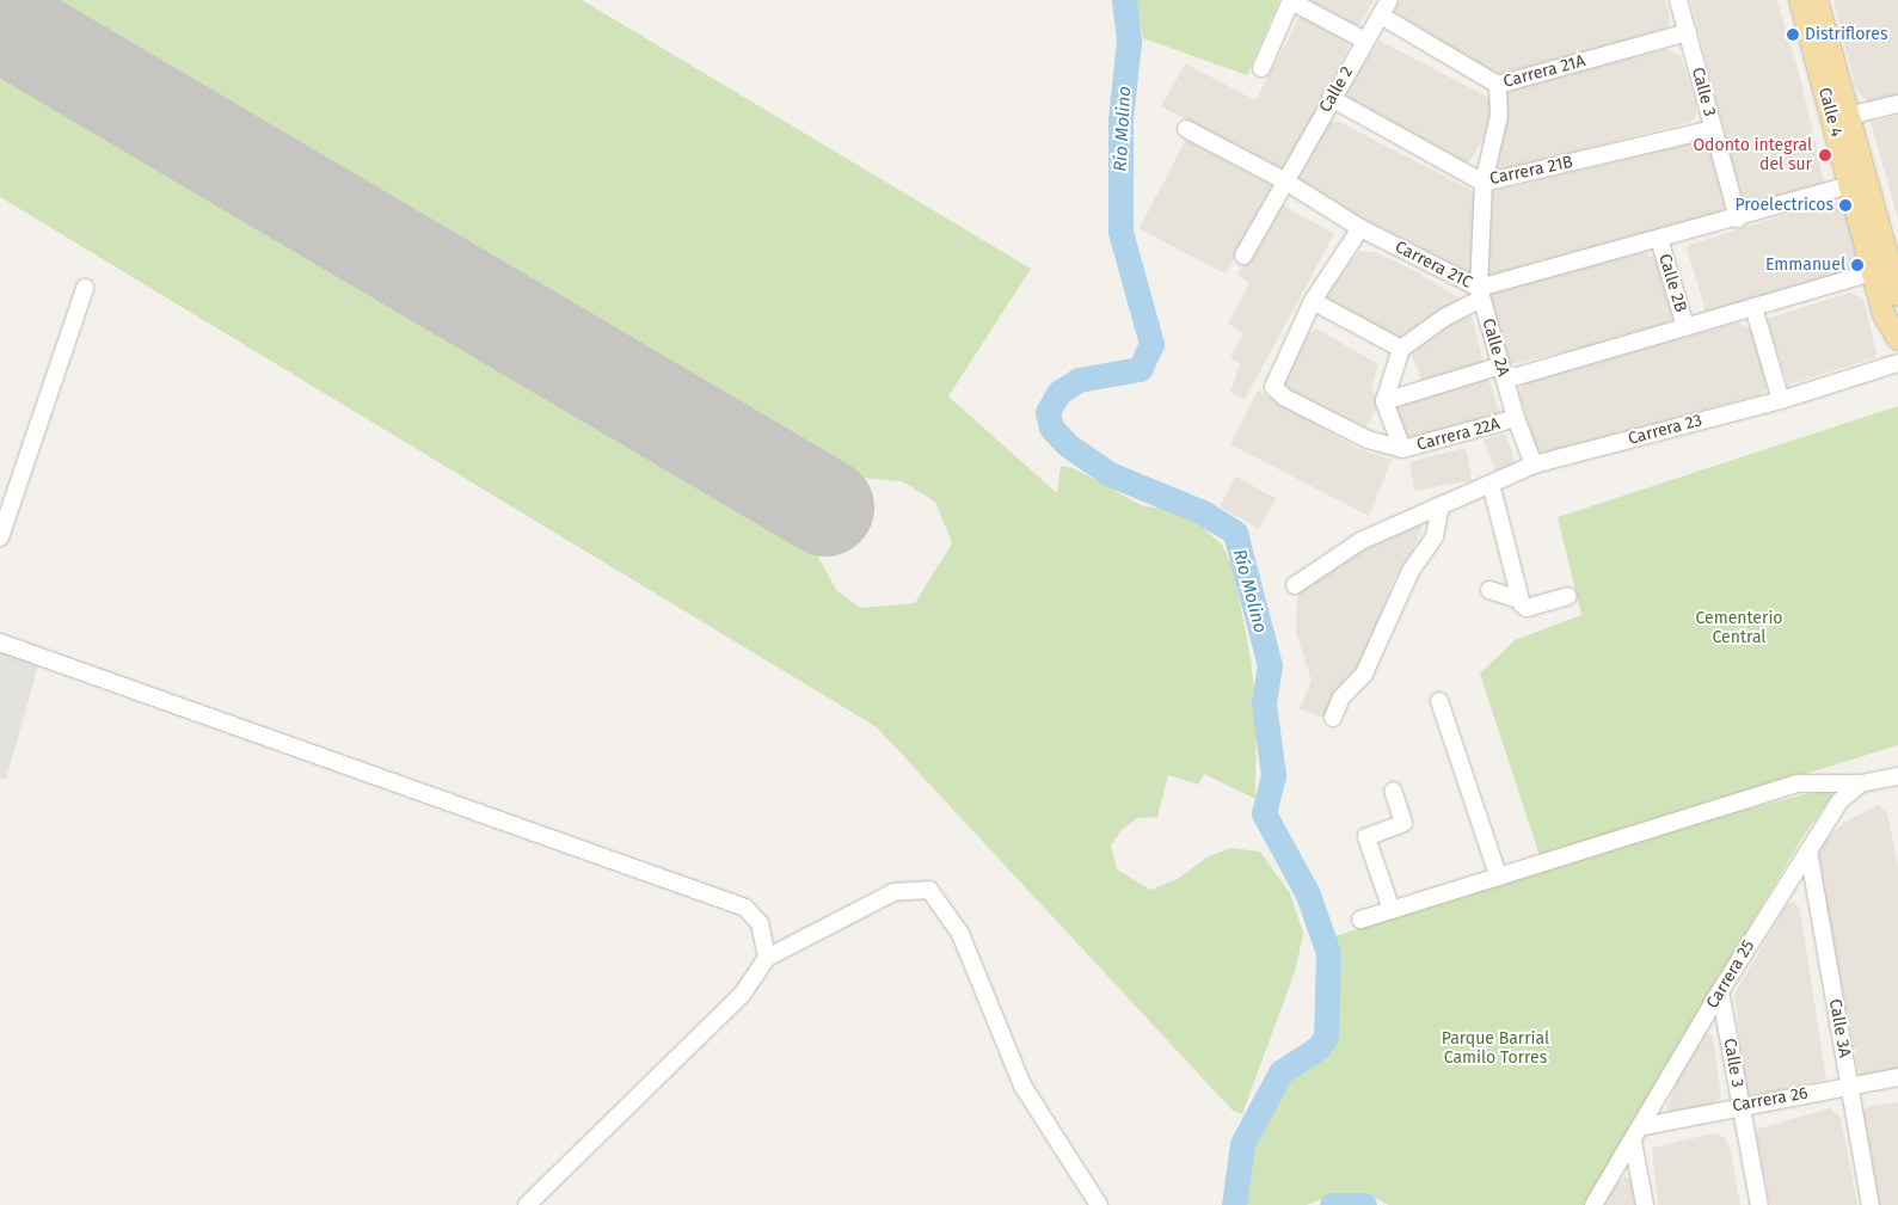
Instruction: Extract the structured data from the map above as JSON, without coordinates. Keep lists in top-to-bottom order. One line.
{"streets":{"main road":["Calle 4"],"street":["Carrera 21A","Calle 2","Calle 3","Carrera 21B","Carrera 21C","Calle 2B","Calle 2A","Carrera 23","Carrera 22A","Carrera 25","Calle 3A","Carrera 26"]},"crossings":[["Carrera 21A","Calle 2"],["Carrera 21A","Calle 3"],["Carrera 21A","Calle 2A"],["Calle 2","Carrera 21B"],["Calle 2","Carrera 21C"],["Calle 3","Carrera 21B"],["Calle 3","Carrera 21C"],["Calle 3","Carrera 25"],["Calle 3","Carrera 26"],["Calle 4","Carrera 21C"],["Calle 4","Carrera 23"],["Carrera 21B","Calle 2A"],["Carrera 21C","Calle 2B"],["Carrera 21C","Calle 2A"],["Calle 2A","Carrera 23"],["Calle 2A","Carrera 22A"],["Carrera 25","Calle 3A"],["Carrera 25","Carrera 26"],["Calle 3A","Carrera 26"]],"water":["Río Molino"],"parks":["Cementerio Central","Parque Barrial Camilo Torres"],"places":["Distriflores","Odonto integral del sur","Proelectricos","Emmanuel"]}
